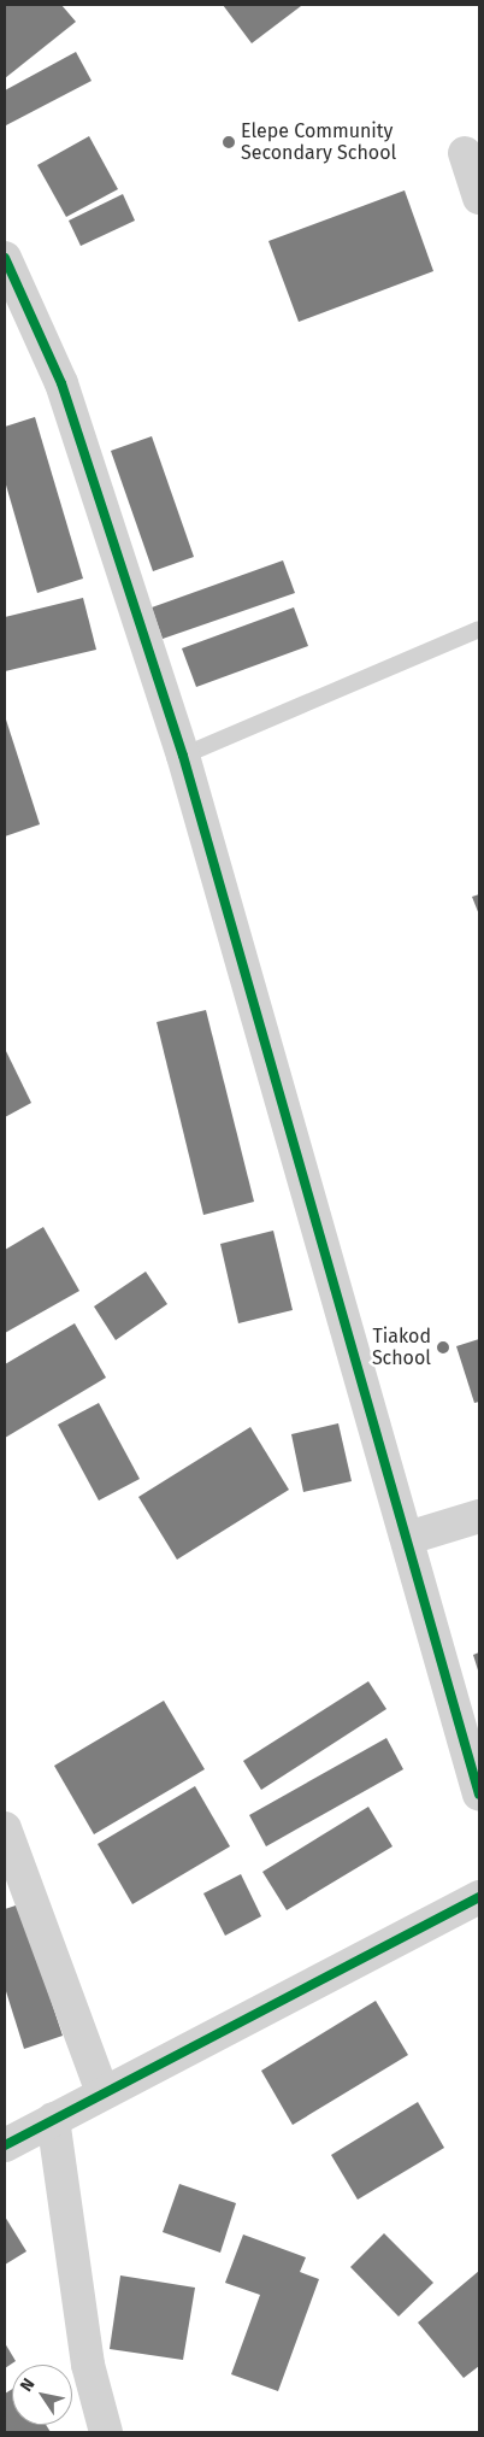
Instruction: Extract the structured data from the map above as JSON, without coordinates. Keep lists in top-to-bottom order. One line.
{"places":["Elepe Community Secondary School","Tiakod School"],"north":"top left"}
